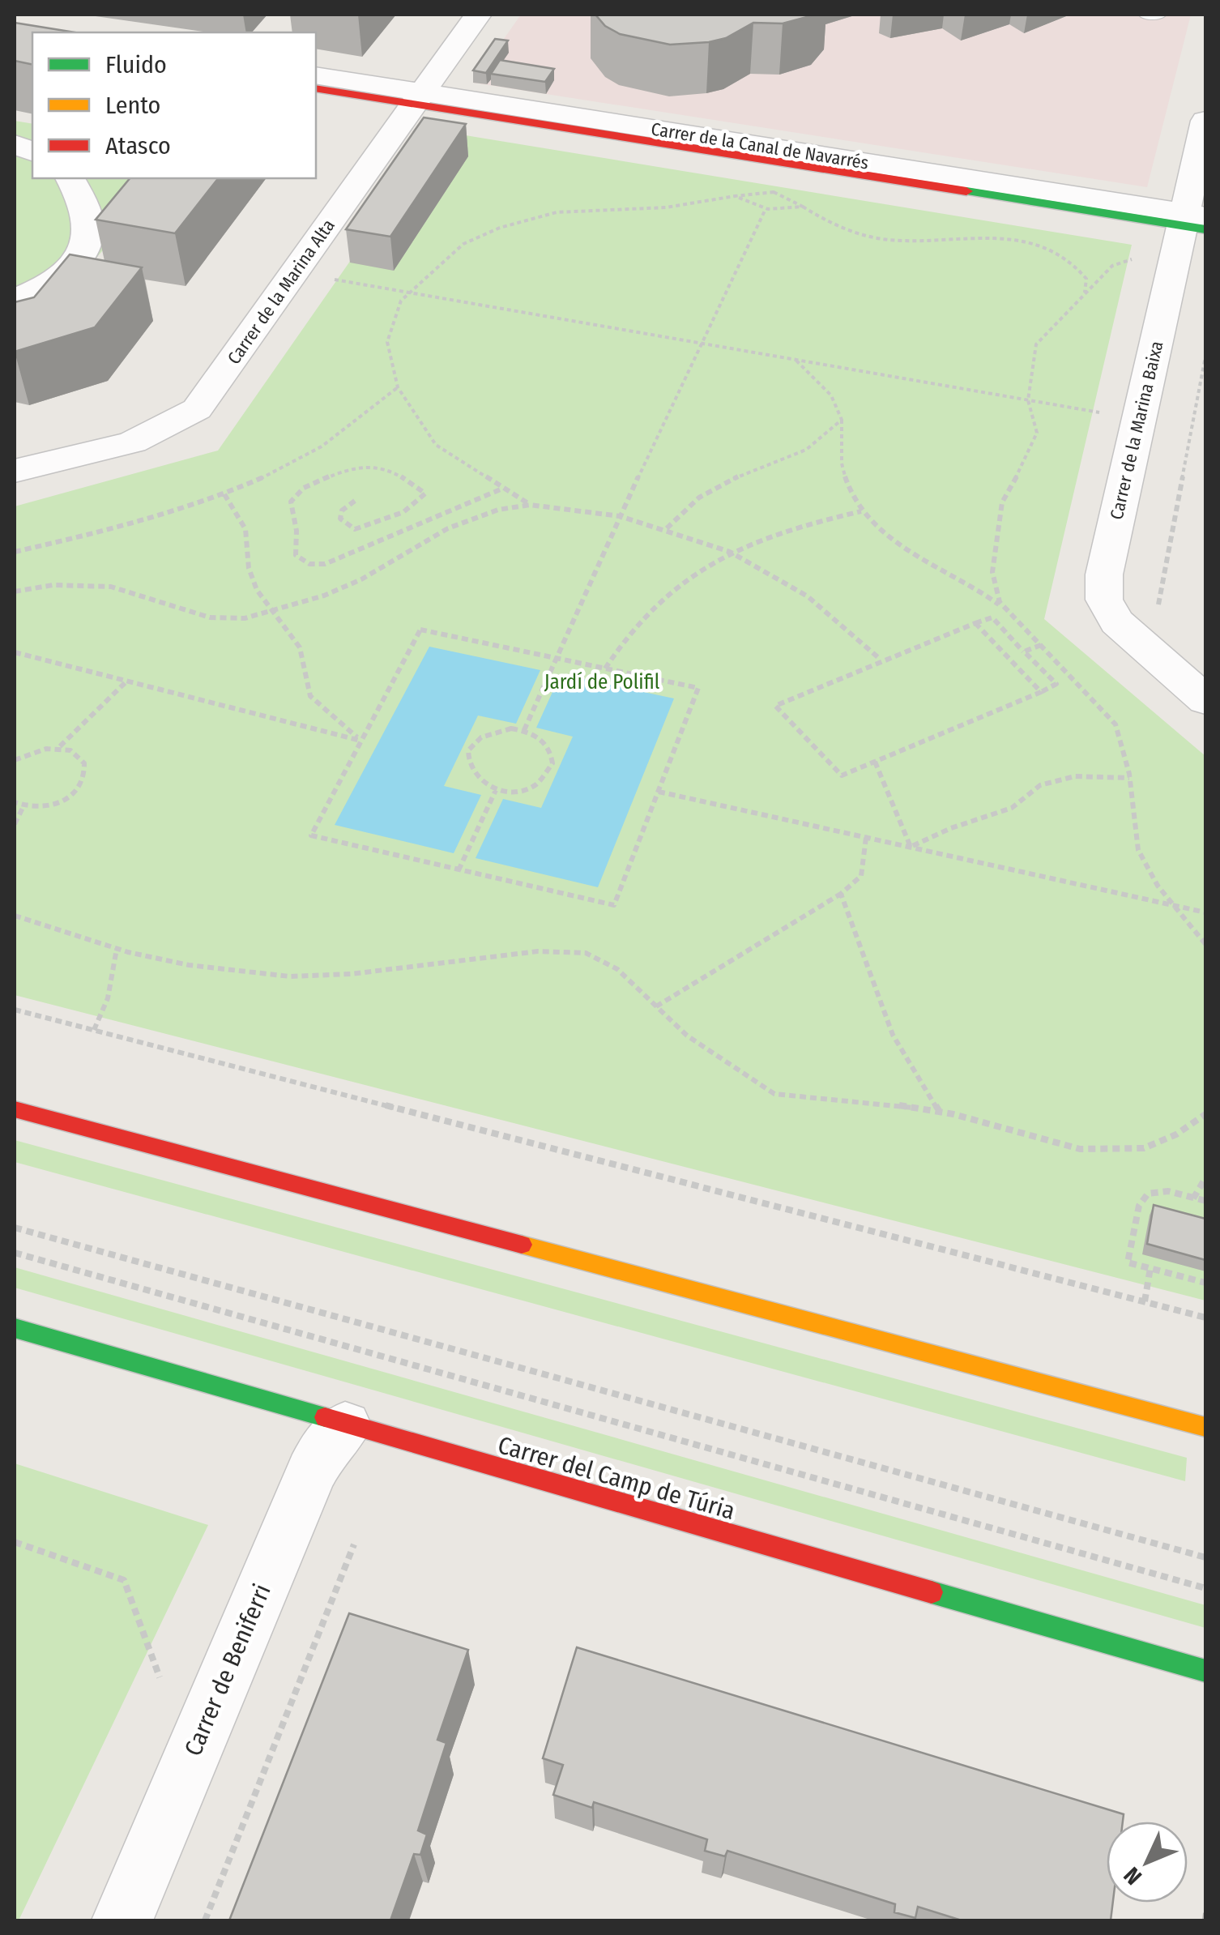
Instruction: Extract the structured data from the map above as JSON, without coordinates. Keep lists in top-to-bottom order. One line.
{"streets":{"main road":["Carrer de la Canal de Navarrés","Carrer del Camp de Túria"],"street":["Carrer de la Marina Alta","Carrer de la Marina Baixa","Carrer de Beniferri"]},"crossings":[["Carrer de la Canal de Navarrés","Carrer de la Marina Alta"],["Carrer de la Canal de Navarrés","Carrer de la Marina Baixa"],["Carrer del Camp de Túria","Carrer de Beniferri"]],"parks":["Jardí de Polifil"],"legend":["Fluido","Lento","Atasco"],"north":"bottom left"}
